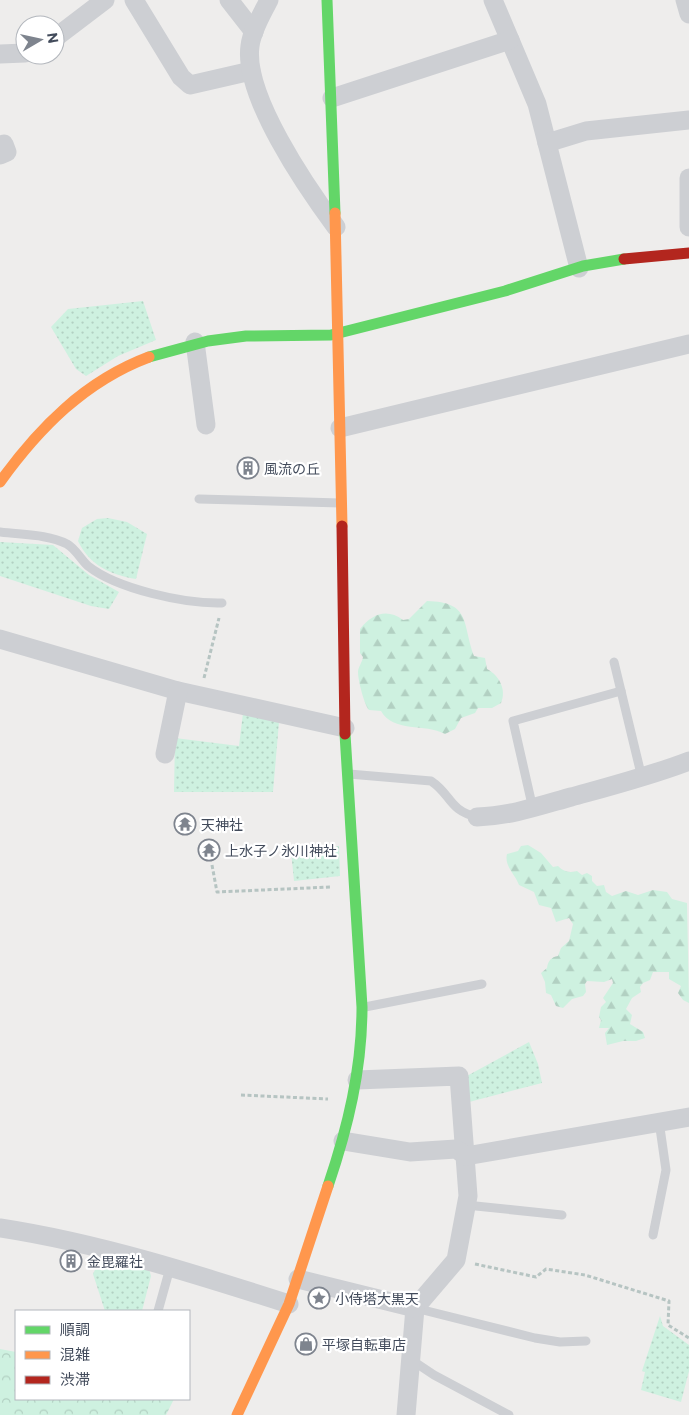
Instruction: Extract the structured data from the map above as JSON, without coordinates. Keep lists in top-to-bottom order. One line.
{"places":{"building":["風流の丘","金毘羅社"],"temple":["天神社","上水子ノ氷川神社"],"place":["小侍塔大黒天"],"shop":["平塚自転車店"]},"legend":["順調","混雑","渋滞"],"north":"right"}
